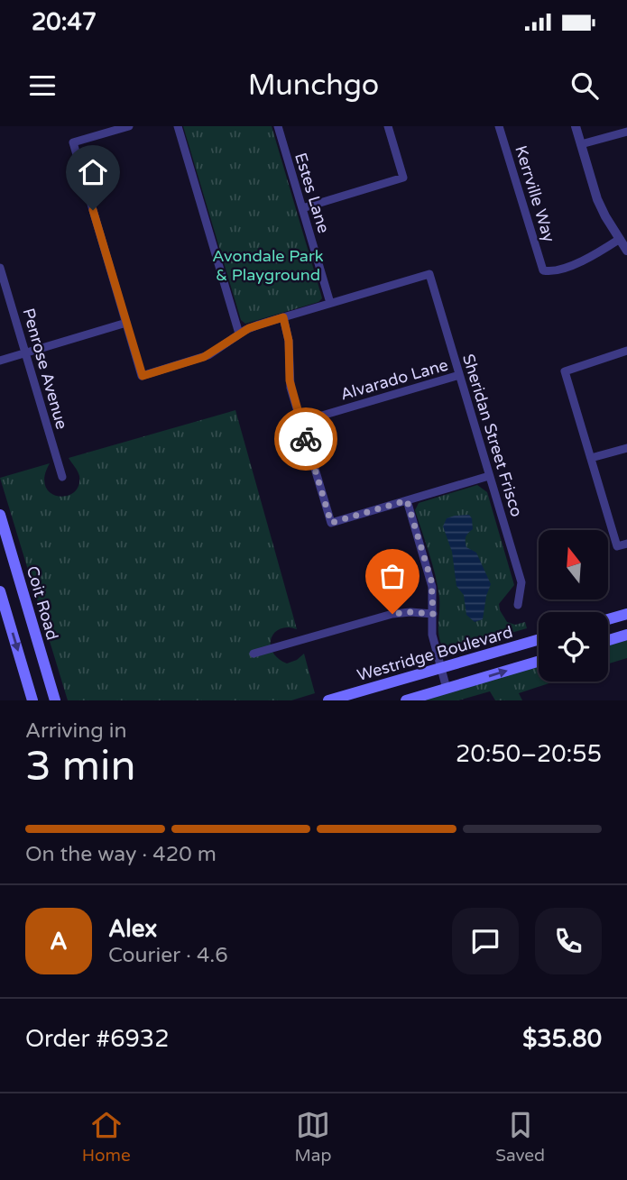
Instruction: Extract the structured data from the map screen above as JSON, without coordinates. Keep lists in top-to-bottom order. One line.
{"streets":{"main road":["Coit Road","Westridge Boulevard"],"street":["Estes Lane","Kerrville Way","Penrose Avenue","Alvarado Lane","Sheridan Street Frisco"]},"crossings":[["Estes Lane","Sheridan Street Frisco"],["Alvarado Lane","Sheridan Street Frisco"]],"parks":["Avondale Park & Playground"],"north":"top","page":{"status":"20:47","header":"Munchgo","heading":["3 min","Arriving in","20:50–20:55"],"panel":["Alex","Courier · 4.6","Order #6932","$35.80"],"bar":"On the way · 420 m","round":"A","tabs":["Home","Map","Saved"]}}
